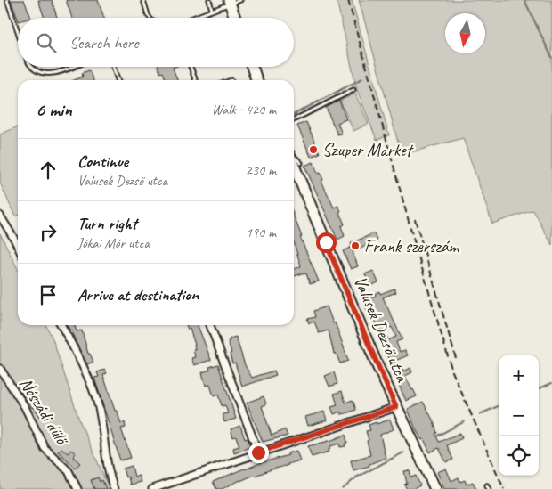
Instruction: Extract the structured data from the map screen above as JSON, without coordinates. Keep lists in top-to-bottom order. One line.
{"streets":{"main road":["Valusek Dezső utca"],"street":["Nószádi dűlő"]},"places":["Szuper Market","Frank szerszám"],"north":"bottom","page":{"search":"Search here","heading":["6 min","Walk · 420 m"],"list":[["Continue","Valusek Dezső utca","230 m"],["Turn right","Jókai Mór utca","190 m"],"Arrive at destination"],"map_buttons":["+","−"]}}
